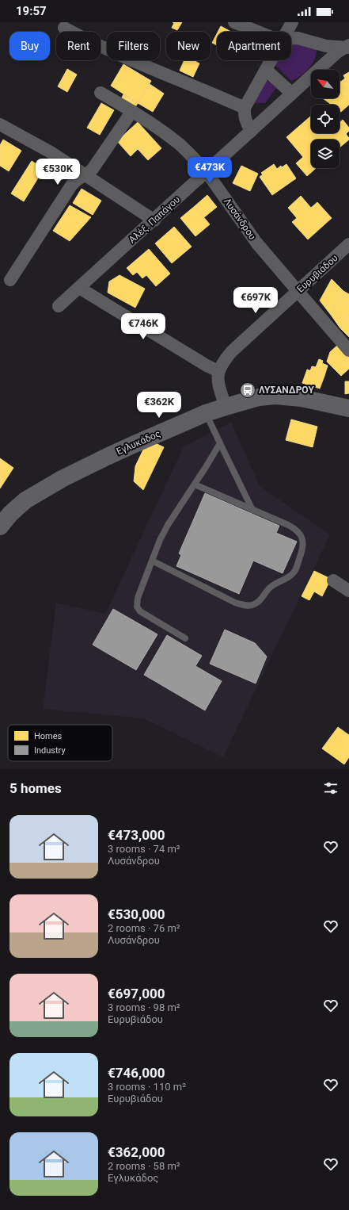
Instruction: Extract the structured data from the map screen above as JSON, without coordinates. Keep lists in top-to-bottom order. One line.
{"streets":{"main road":["Εγλυκάδος"],"street":["Λυσάνδρου","Αλέξ. Παπάγου","Ευρυβιάδου"]},"crossings":[["Λυσάνδρου","Αλέξ. Παπάγου"],["Λυσάνδρου","Ευρυβιάδου"]],"places":{"bus stop":["ΛΥΣΑΝΔΡΟΥ"]},"legend":["Homes","Industry"],"north":"top left","page":{"status":"19:57","chip":["Buy","Rent","Filters","New","Apartment"],"price":["€473K","€530K","€697K","€746K","€362K"],"heading":"5 homes","list":[{"name":"€473,000","note":"3 rooms · 74 m² · Λυσάνδρου"},{"name":"€530,000","note":"2 rooms · 76 m² · Λυσάνδρου"},{"name":"€697,000","note":"3 rooms · 98 m² · Ευρυβιάδου"},{"name":"€746,000","note":"3 rooms · 110 m² · Ευρυβιάδου"},{"name":"€362,000","note":"2 rooms · 58 m² · Εγλυκάδος"}]}}
